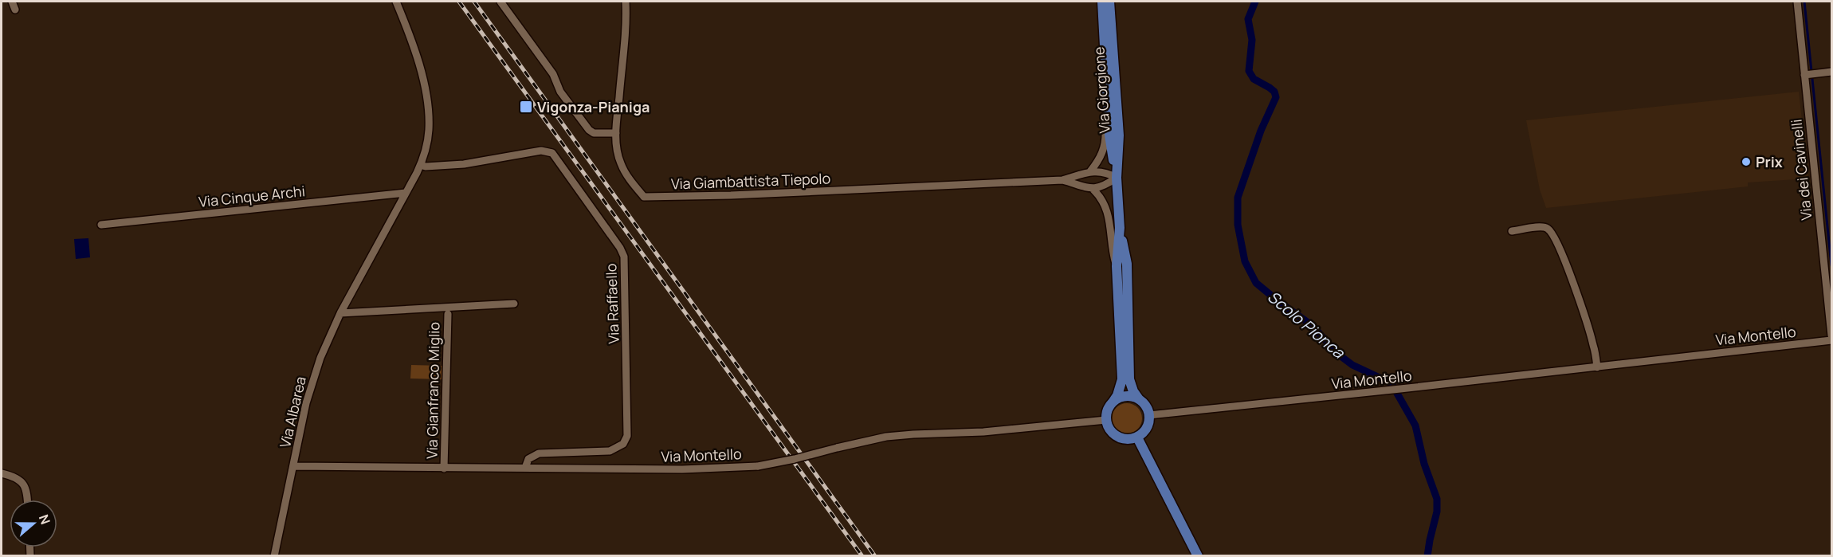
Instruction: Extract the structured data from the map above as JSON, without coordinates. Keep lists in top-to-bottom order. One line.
{"streets":{"main road":["Via Giorgione"],"street":["Via dei Cavinelli","Via Giambattista Tiepolo","Via Cinque Archi","Via Raffaello","Via Montello","Via Gianfranco Miglio","Via Albarea"]},"crossings":[["Via Giorgione","Via Giambattista Tiepolo"],["Via Giorgione","Via Montello"],["Via Cinque Archi","Via Albarea"],["Via Raffaello","Via Montello"],["Via Raffaello","Via Albarea"],["Via Montello","Via Gianfranco Miglio"],["Via Montello","Via Albarea"]],"water":["Scolo Pionca"],"places":{"transit":["Vigonza-Pianiga"],"other":["Prix"]},"north":"right"}
